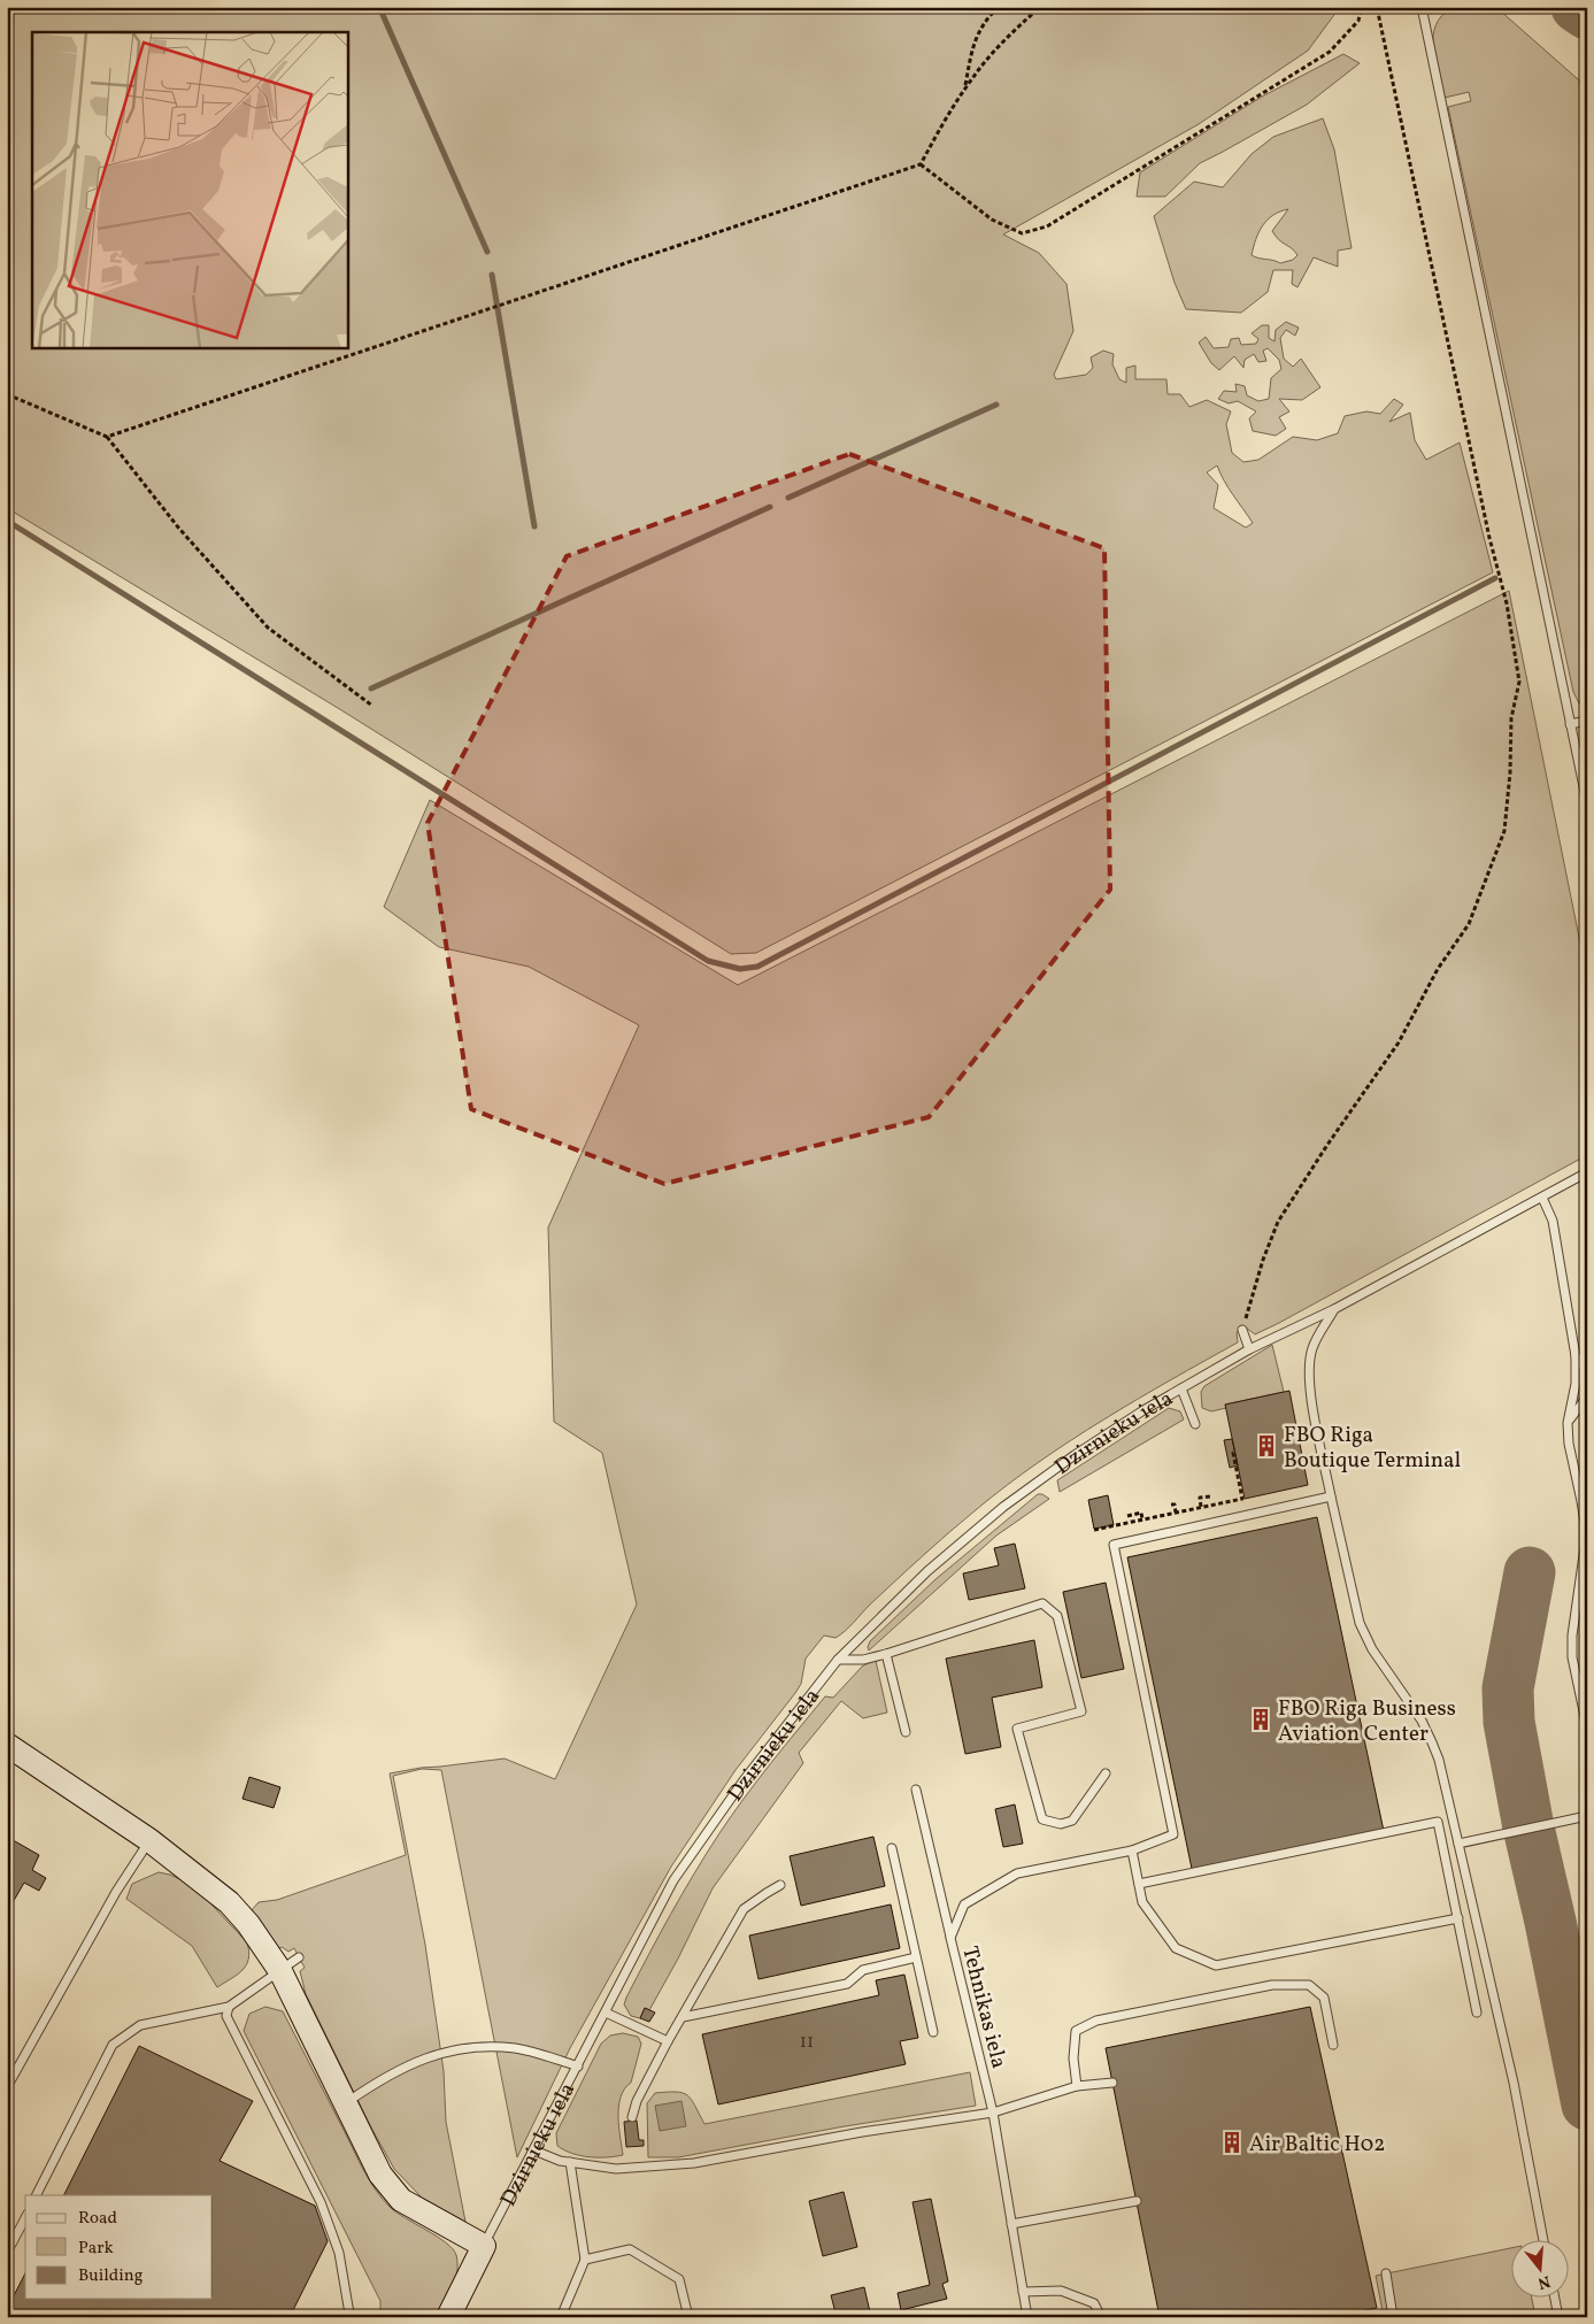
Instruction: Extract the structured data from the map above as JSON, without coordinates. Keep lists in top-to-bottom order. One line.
{"streets":{"street":["Dzirnieku iela"],"lane":["Tehnikas iela"]},"places":{"building":["FBO Riga Boutique Terminal","FBO Riga Business Aviation Center","Air Baltic H02"]},"house_numbers":["11"],"legend":["Road","Park","Building"],"north":"bottom"}
